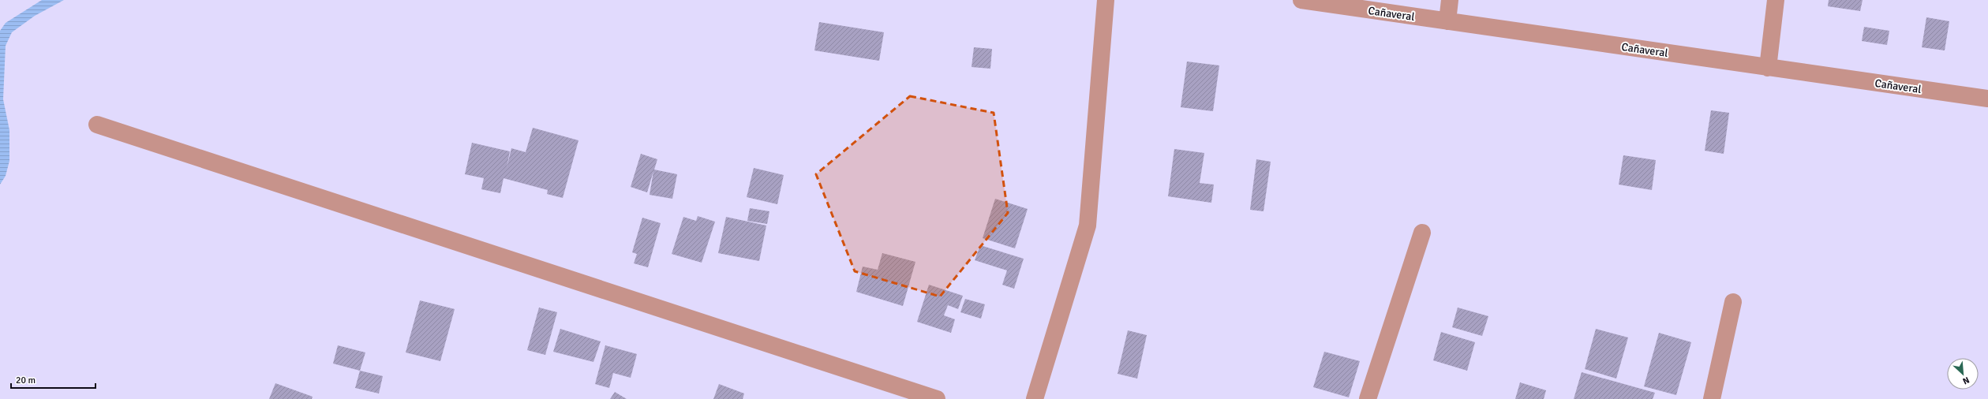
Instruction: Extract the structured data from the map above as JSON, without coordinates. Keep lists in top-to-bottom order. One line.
{"streets":{"street":["Cañaveral"]},"scale_bar":"20 m","north":"bottom right"}
